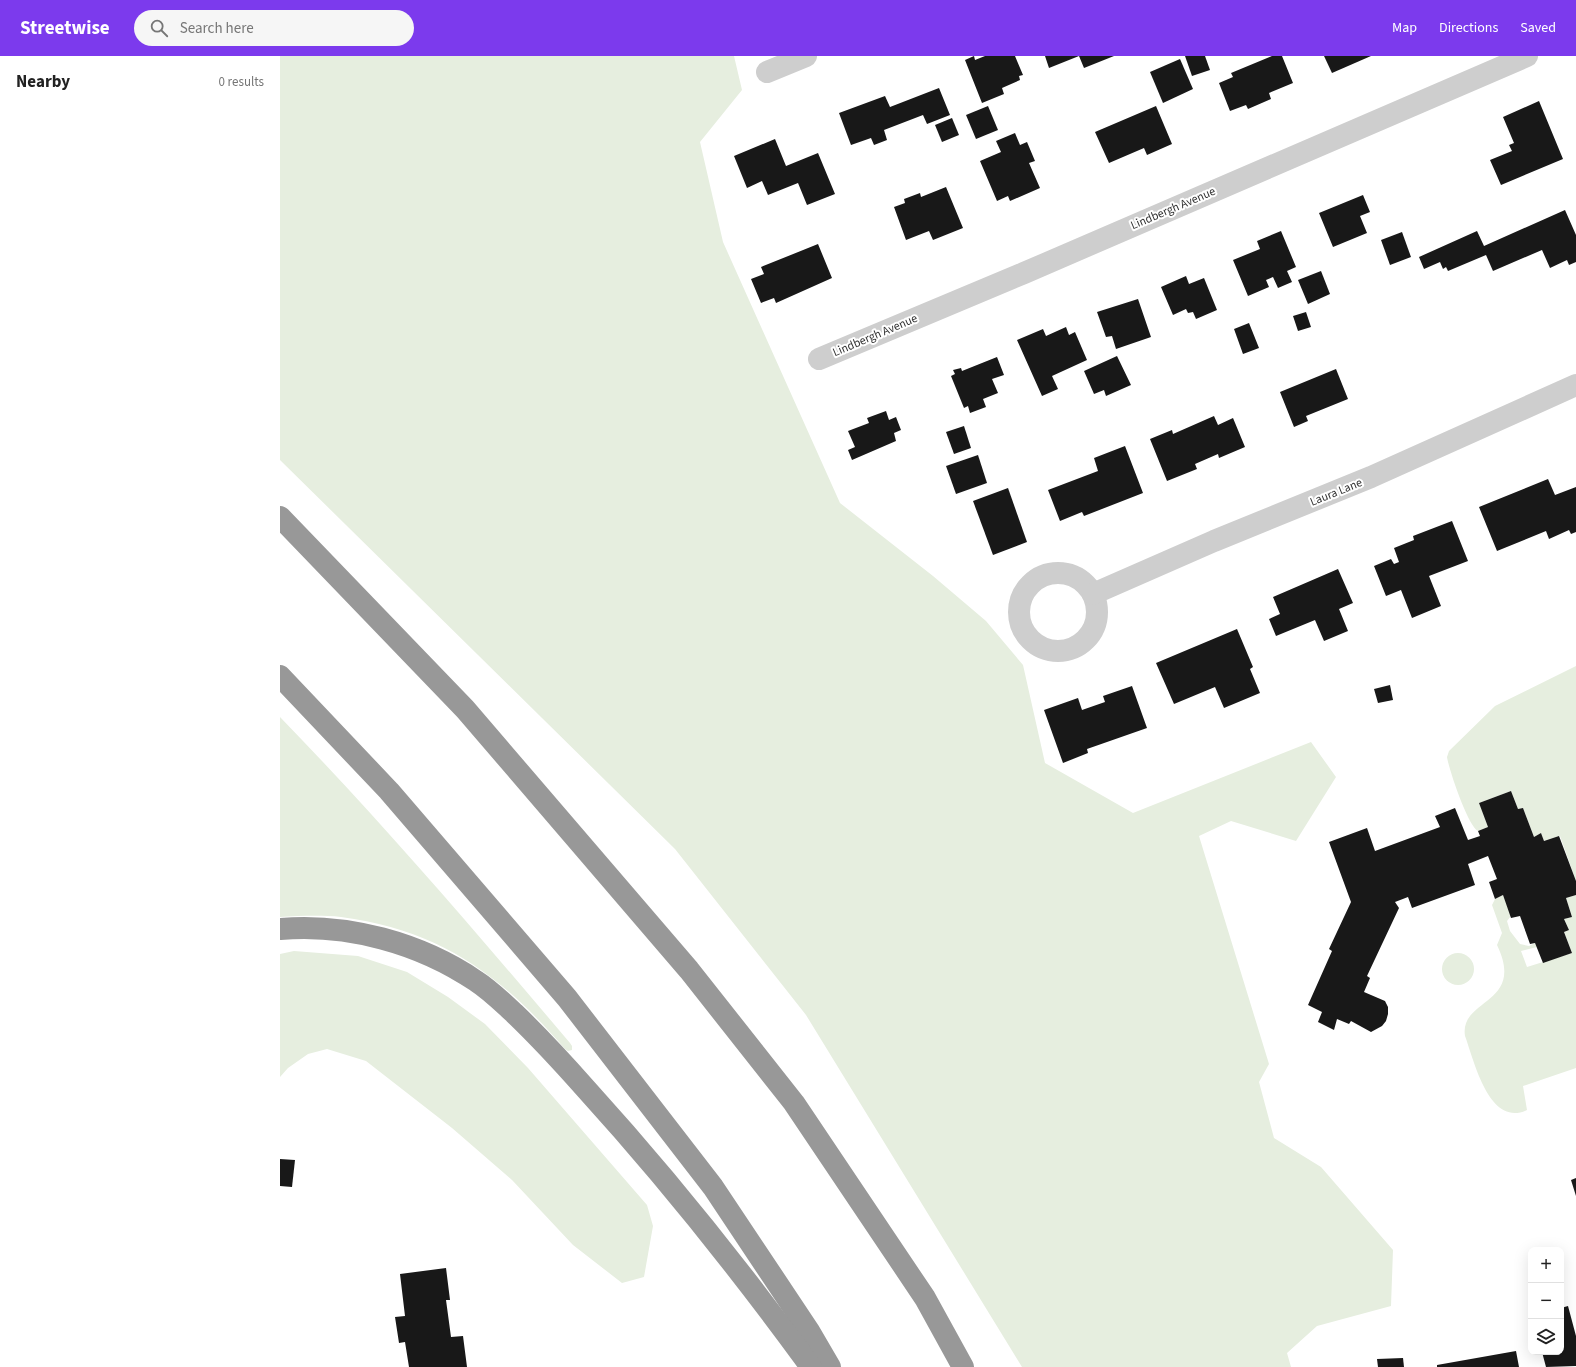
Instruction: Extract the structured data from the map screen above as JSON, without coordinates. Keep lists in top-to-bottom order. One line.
{"streets":{"street":["Lindbergh Avenue","Laura Lane"]},"page":{"header":"Streetwise","search":"Search here","nav":["Map","Directions","Saved"],"heading":["Nearby","0 results"],"map_buttons":["+","−"]}}
